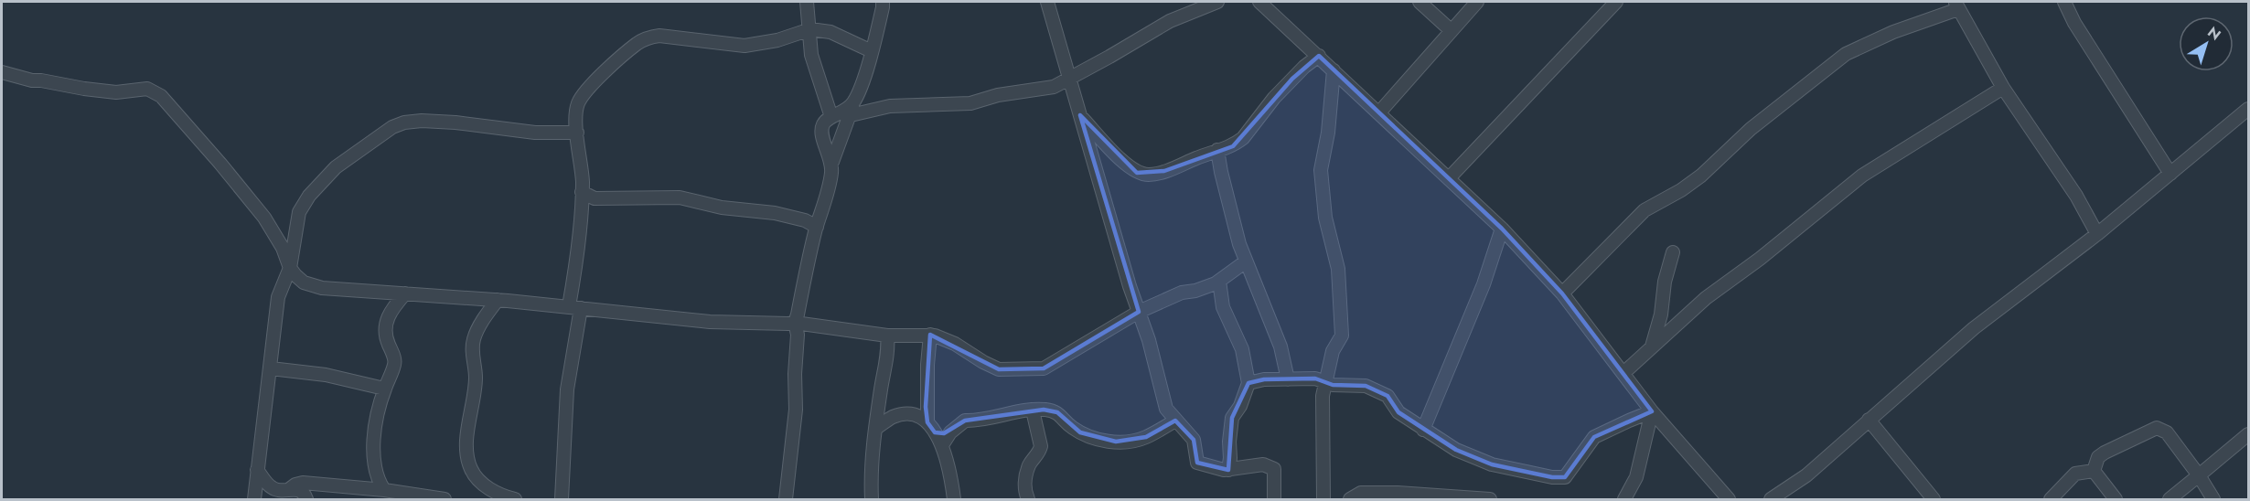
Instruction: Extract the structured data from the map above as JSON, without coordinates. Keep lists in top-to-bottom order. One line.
{"north":"top right"}
